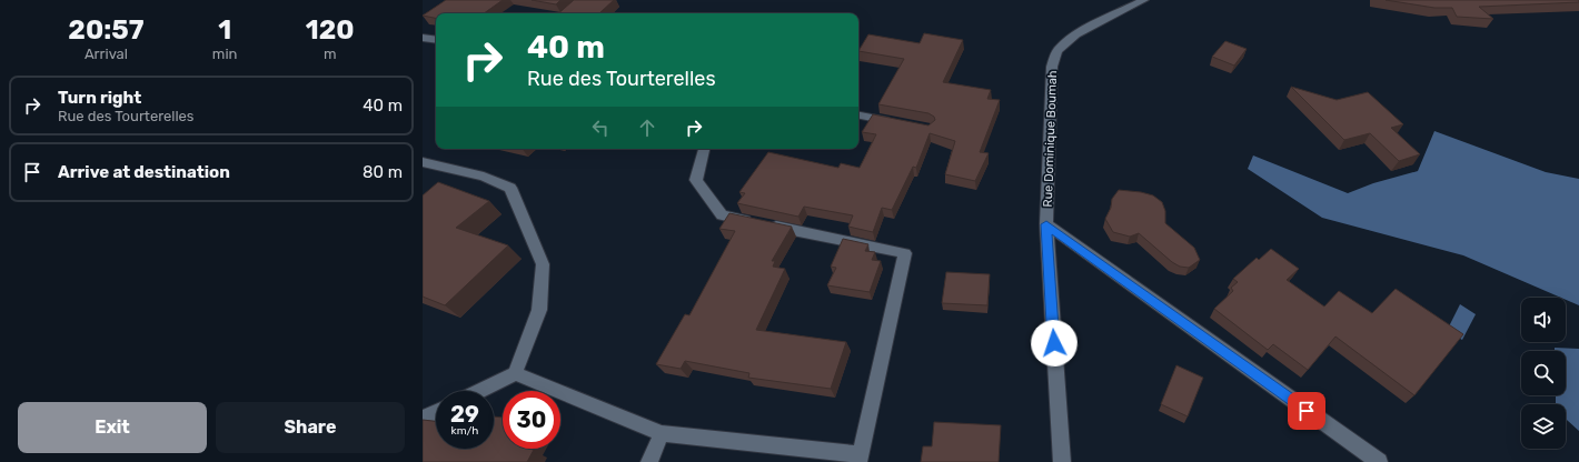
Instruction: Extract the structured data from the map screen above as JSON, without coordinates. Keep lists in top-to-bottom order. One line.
{"streets":{"street":["Rue Dominique Boumah"]},"page":{"eta":["20:57","Arrival","1","min","120","m"],"turn":["40 m","Rue des Tourterelles"],"list":[{"name":"Turn right","note":"Rue des Tourterelles","value":"40 m"},{"name":"Arrive at destination","value":"80 m"}],"speed":"29 km/h","limit":"30","buttons":["Exit","Share"]}}
